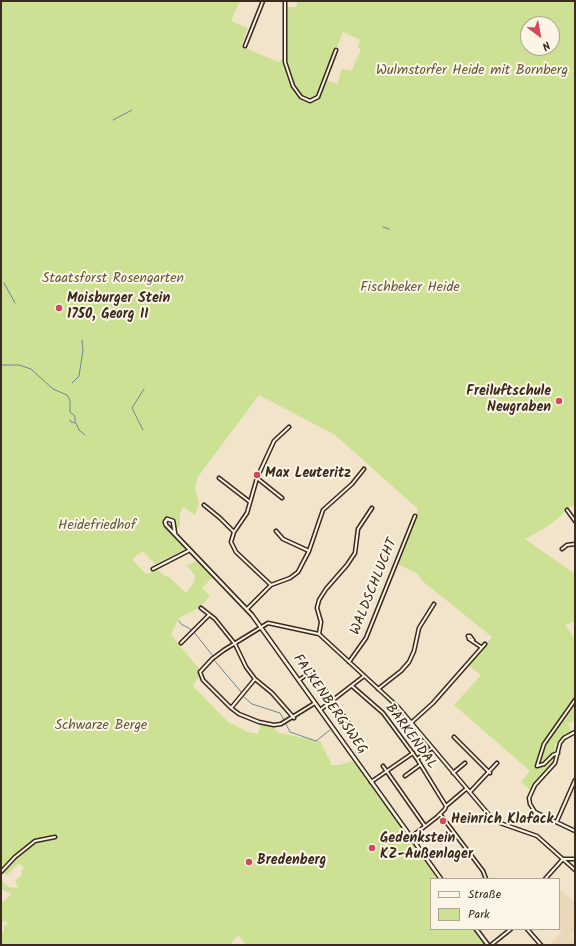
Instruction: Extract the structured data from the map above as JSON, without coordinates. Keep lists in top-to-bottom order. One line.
{"streets":{"street":["WALDSCHLUCHT","FALKENBERGSWEG","BARKENDAL"]},"parks":["Wulmstorfer Heide mit Bornberg","Staatsforst Rosengarten","Fischbeker Heide","Heidefriedhof","Schwarze Berge"],"places":["Moisburger Stein 1750, Georg II","Freiluftschule Neugraben","Max Leuteritz","Heinrich Klafack","Gedenkstein KZ-Außenlager","Bredenberg"],"legend":["Straße","Park"],"north":"bottom right"}
